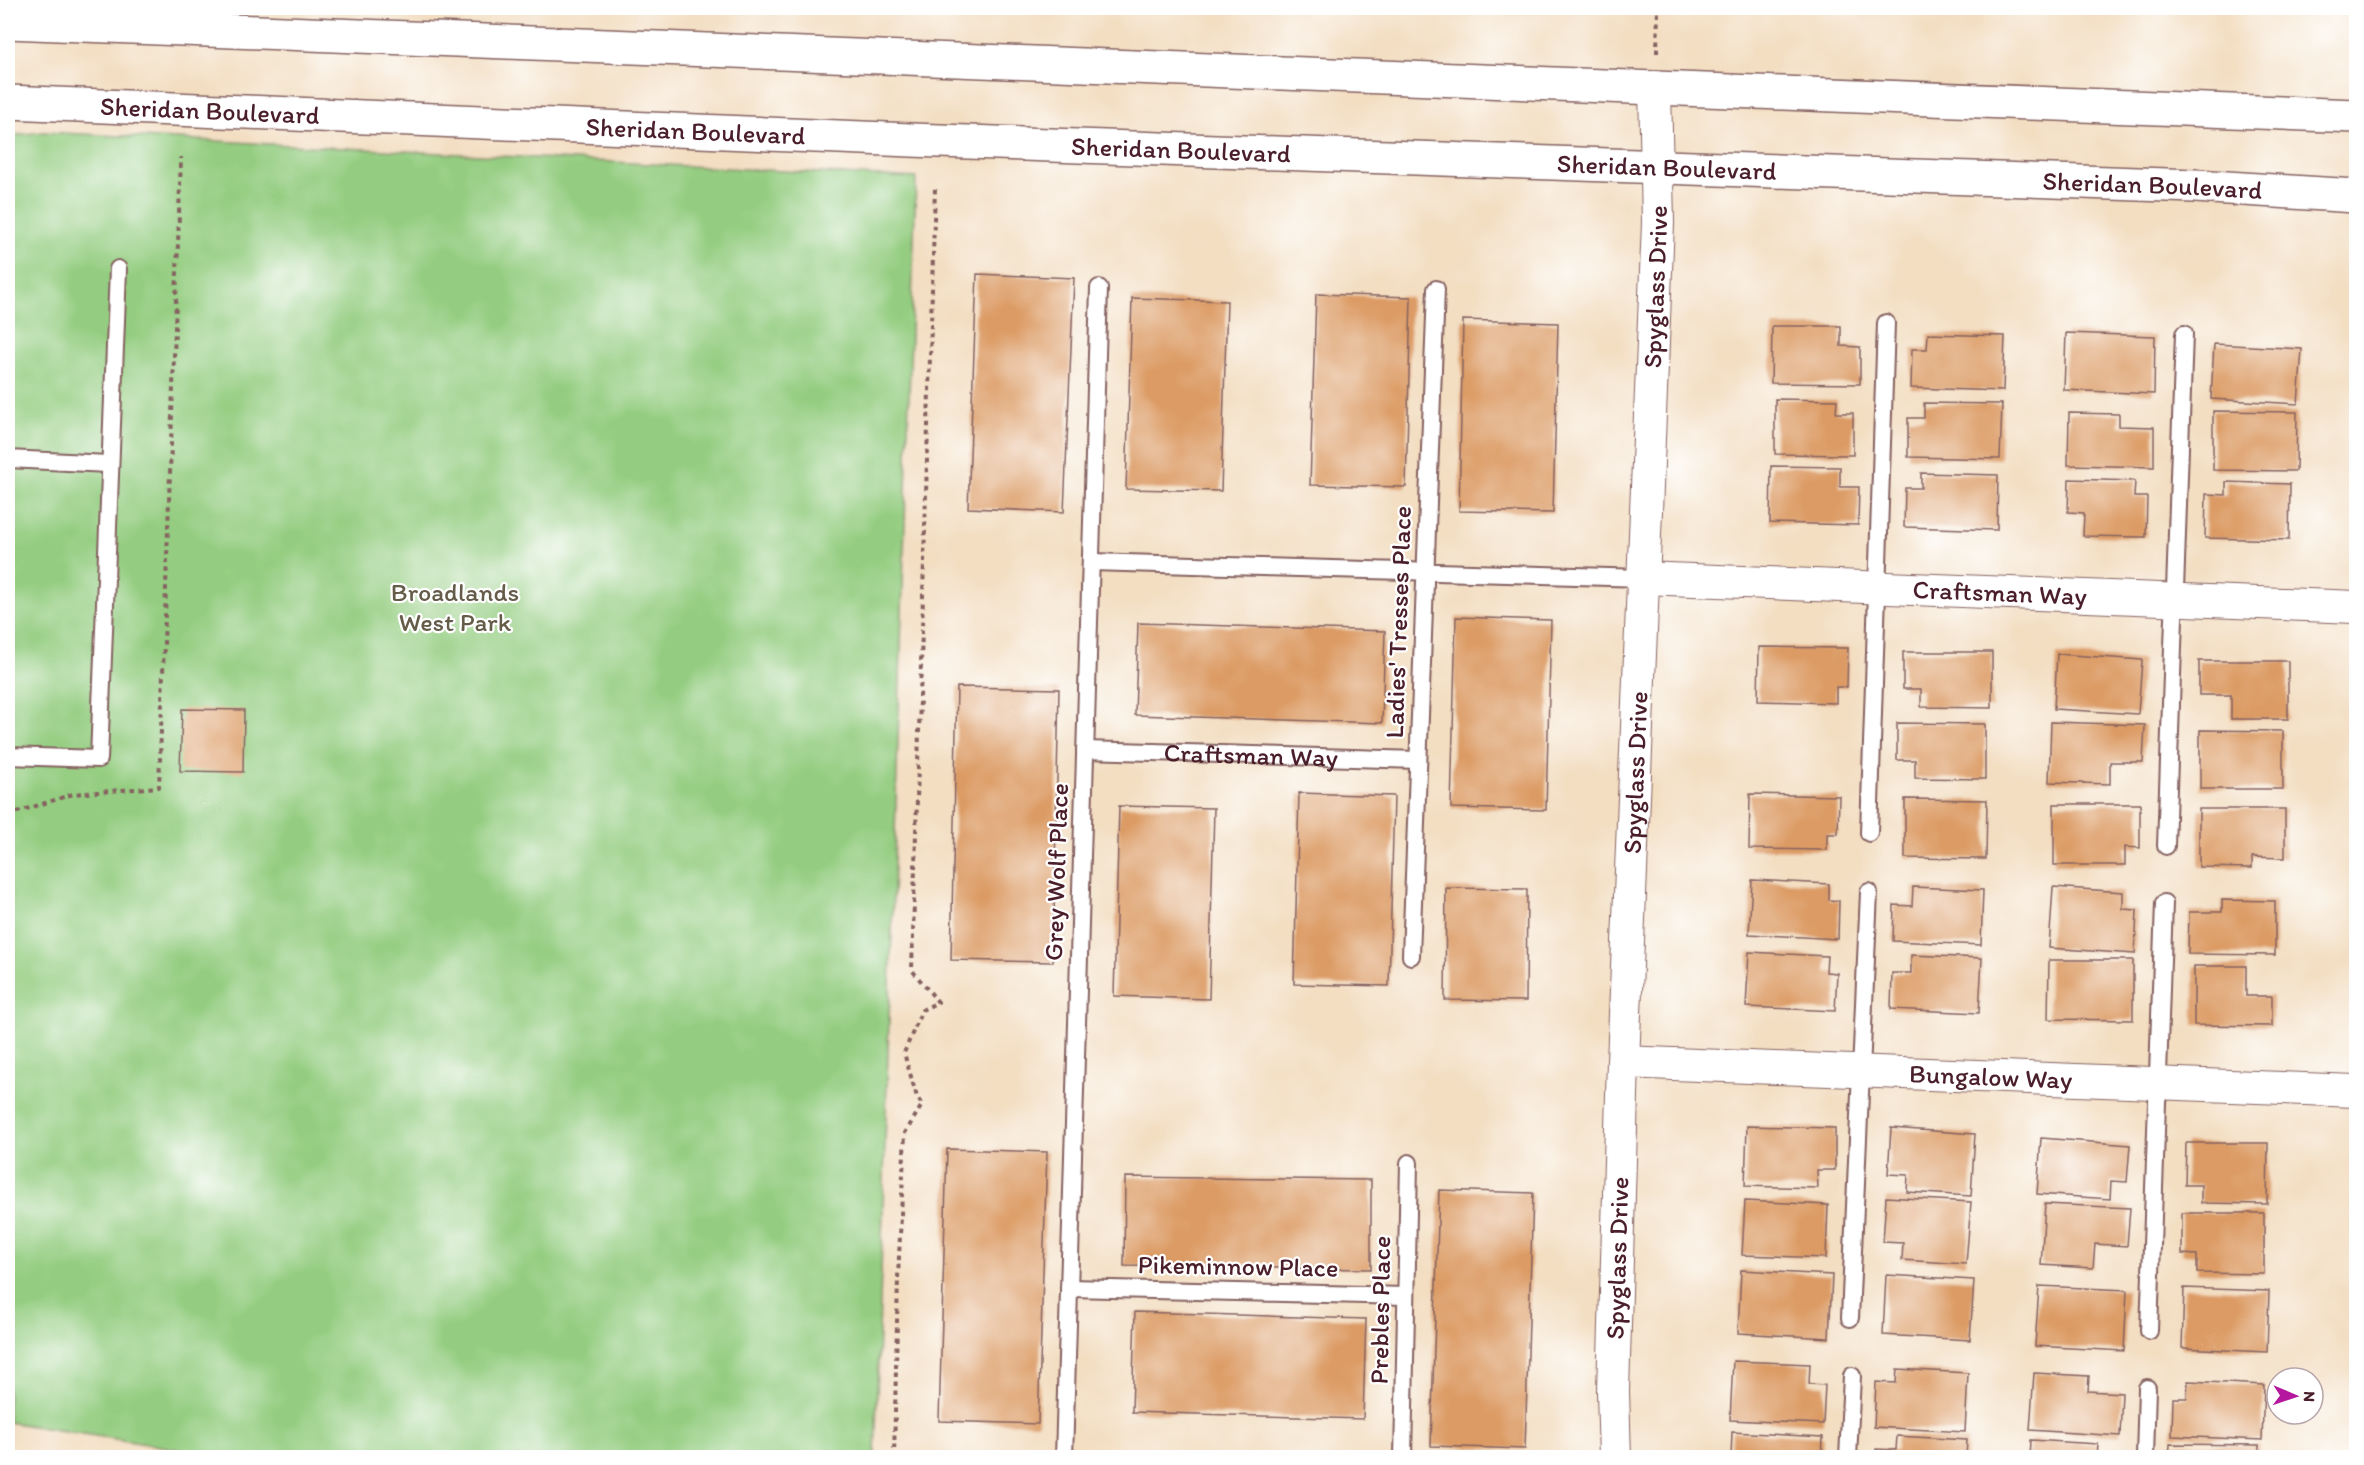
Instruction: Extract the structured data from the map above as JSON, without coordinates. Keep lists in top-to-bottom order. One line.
{"streets":{"main road":["Sheridan Boulevard"],"street":["Spyglass Drive","Craftsman Way","Bungalow Way"],"lane":["Ladies' Tresses Place","Grey Wolf Place","Pikeminnow Place","Prebles Place"]},"crossings":[["Sheridan Boulevard","Spyglass Drive"],["Spyglass Drive","Craftsman Way"],["Spyglass Drive","Bungalow Way"],["Craftsman Way","Ladies' Tresses Place"],["Craftsman Way","Grey Wolf Place"],["Grey Wolf Place","Pikeminnow Place"],["Pikeminnow Place","Prebles Place"]],"parks":["Broadlands West Park"],"north":"right"}
